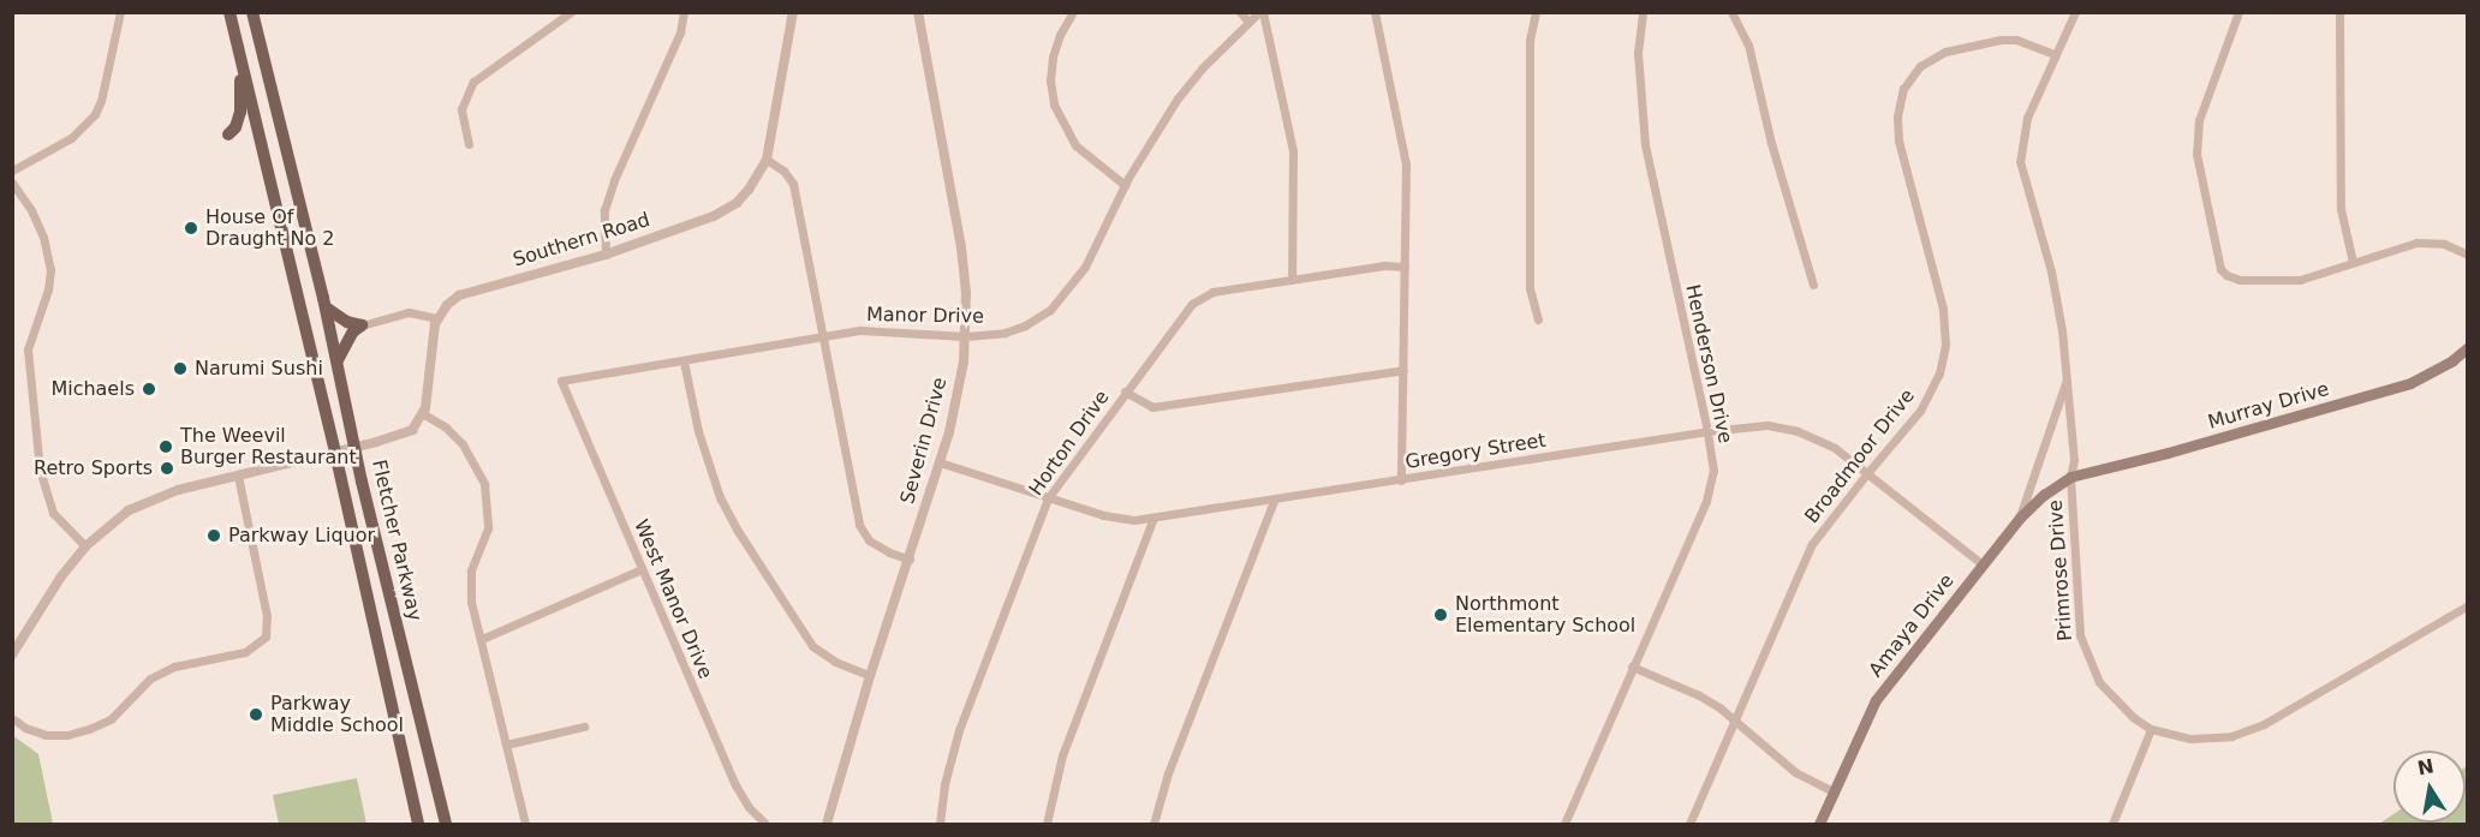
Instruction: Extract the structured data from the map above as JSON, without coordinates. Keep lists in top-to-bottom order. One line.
{"streets":{"main road":["Murray Drive","Fletcher Parkway","Amaya Drive"],"street":["Southern Road","Manor Drive","Henderson Drive","Severin Drive","Horton Drive","Gregory Street","Broadmoor Drive","Primrose Drive","West Manor Drive"]},"crossings":[["Manor Drive","Severin Drive"],["Manor Drive","West Manor Drive"],["Henderson Drive","Gregory Street"],["Murray Drive","Primrose Drive"],["Murray Drive","Amaya Drive"],["Severin Drive","Gregory Street"],["Horton Drive","Gregory Street"],["Gregory Street","Broadmoor Drive"],["Gregory Street","Amaya Drive"],["Broadmoor Drive","Primrose Drive"],["Primrose Drive","Amaya Drive"]],"places":["House Of Draught No 2","Narumi Sushi","Michaels","The Weevil Burger Restaurant","Retro Sports","Parkway Liquor","Northmont Elementary School","Parkway Middle School"],"north":"top"}
